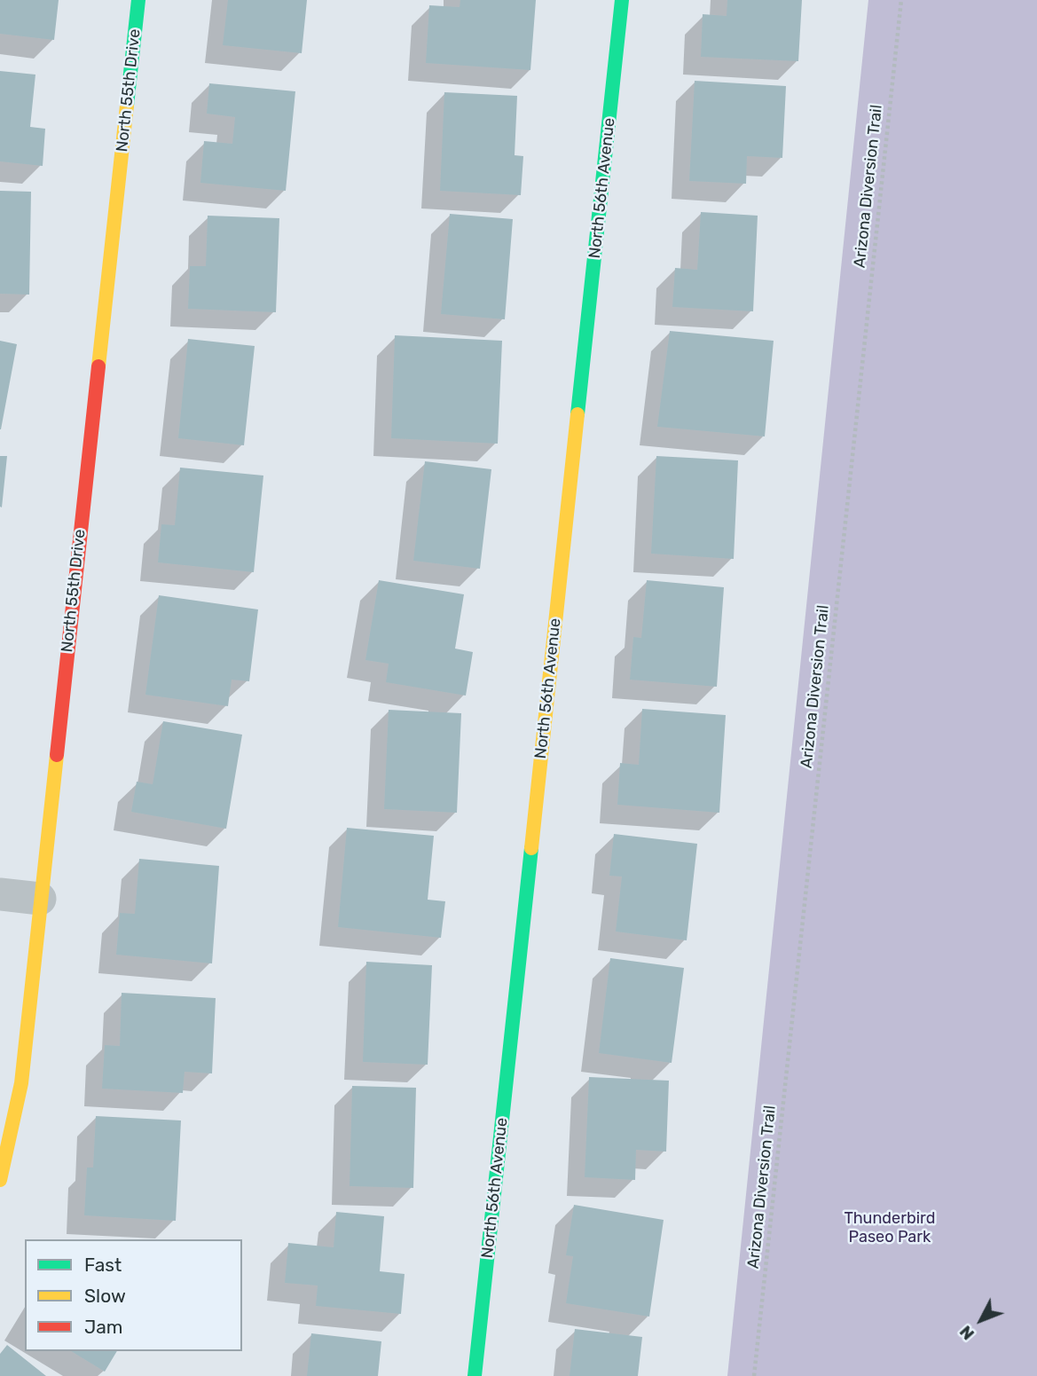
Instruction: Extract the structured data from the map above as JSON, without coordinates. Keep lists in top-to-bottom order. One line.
{"streets":{"street":["North 55th Drive","North 56th Avenue"],"path":["Arizona Diversion Trail"]},"parks":["Thunderbird Paseo Park"],"legend":["Fast","Slow","Jam"],"north":"bottom left"}
